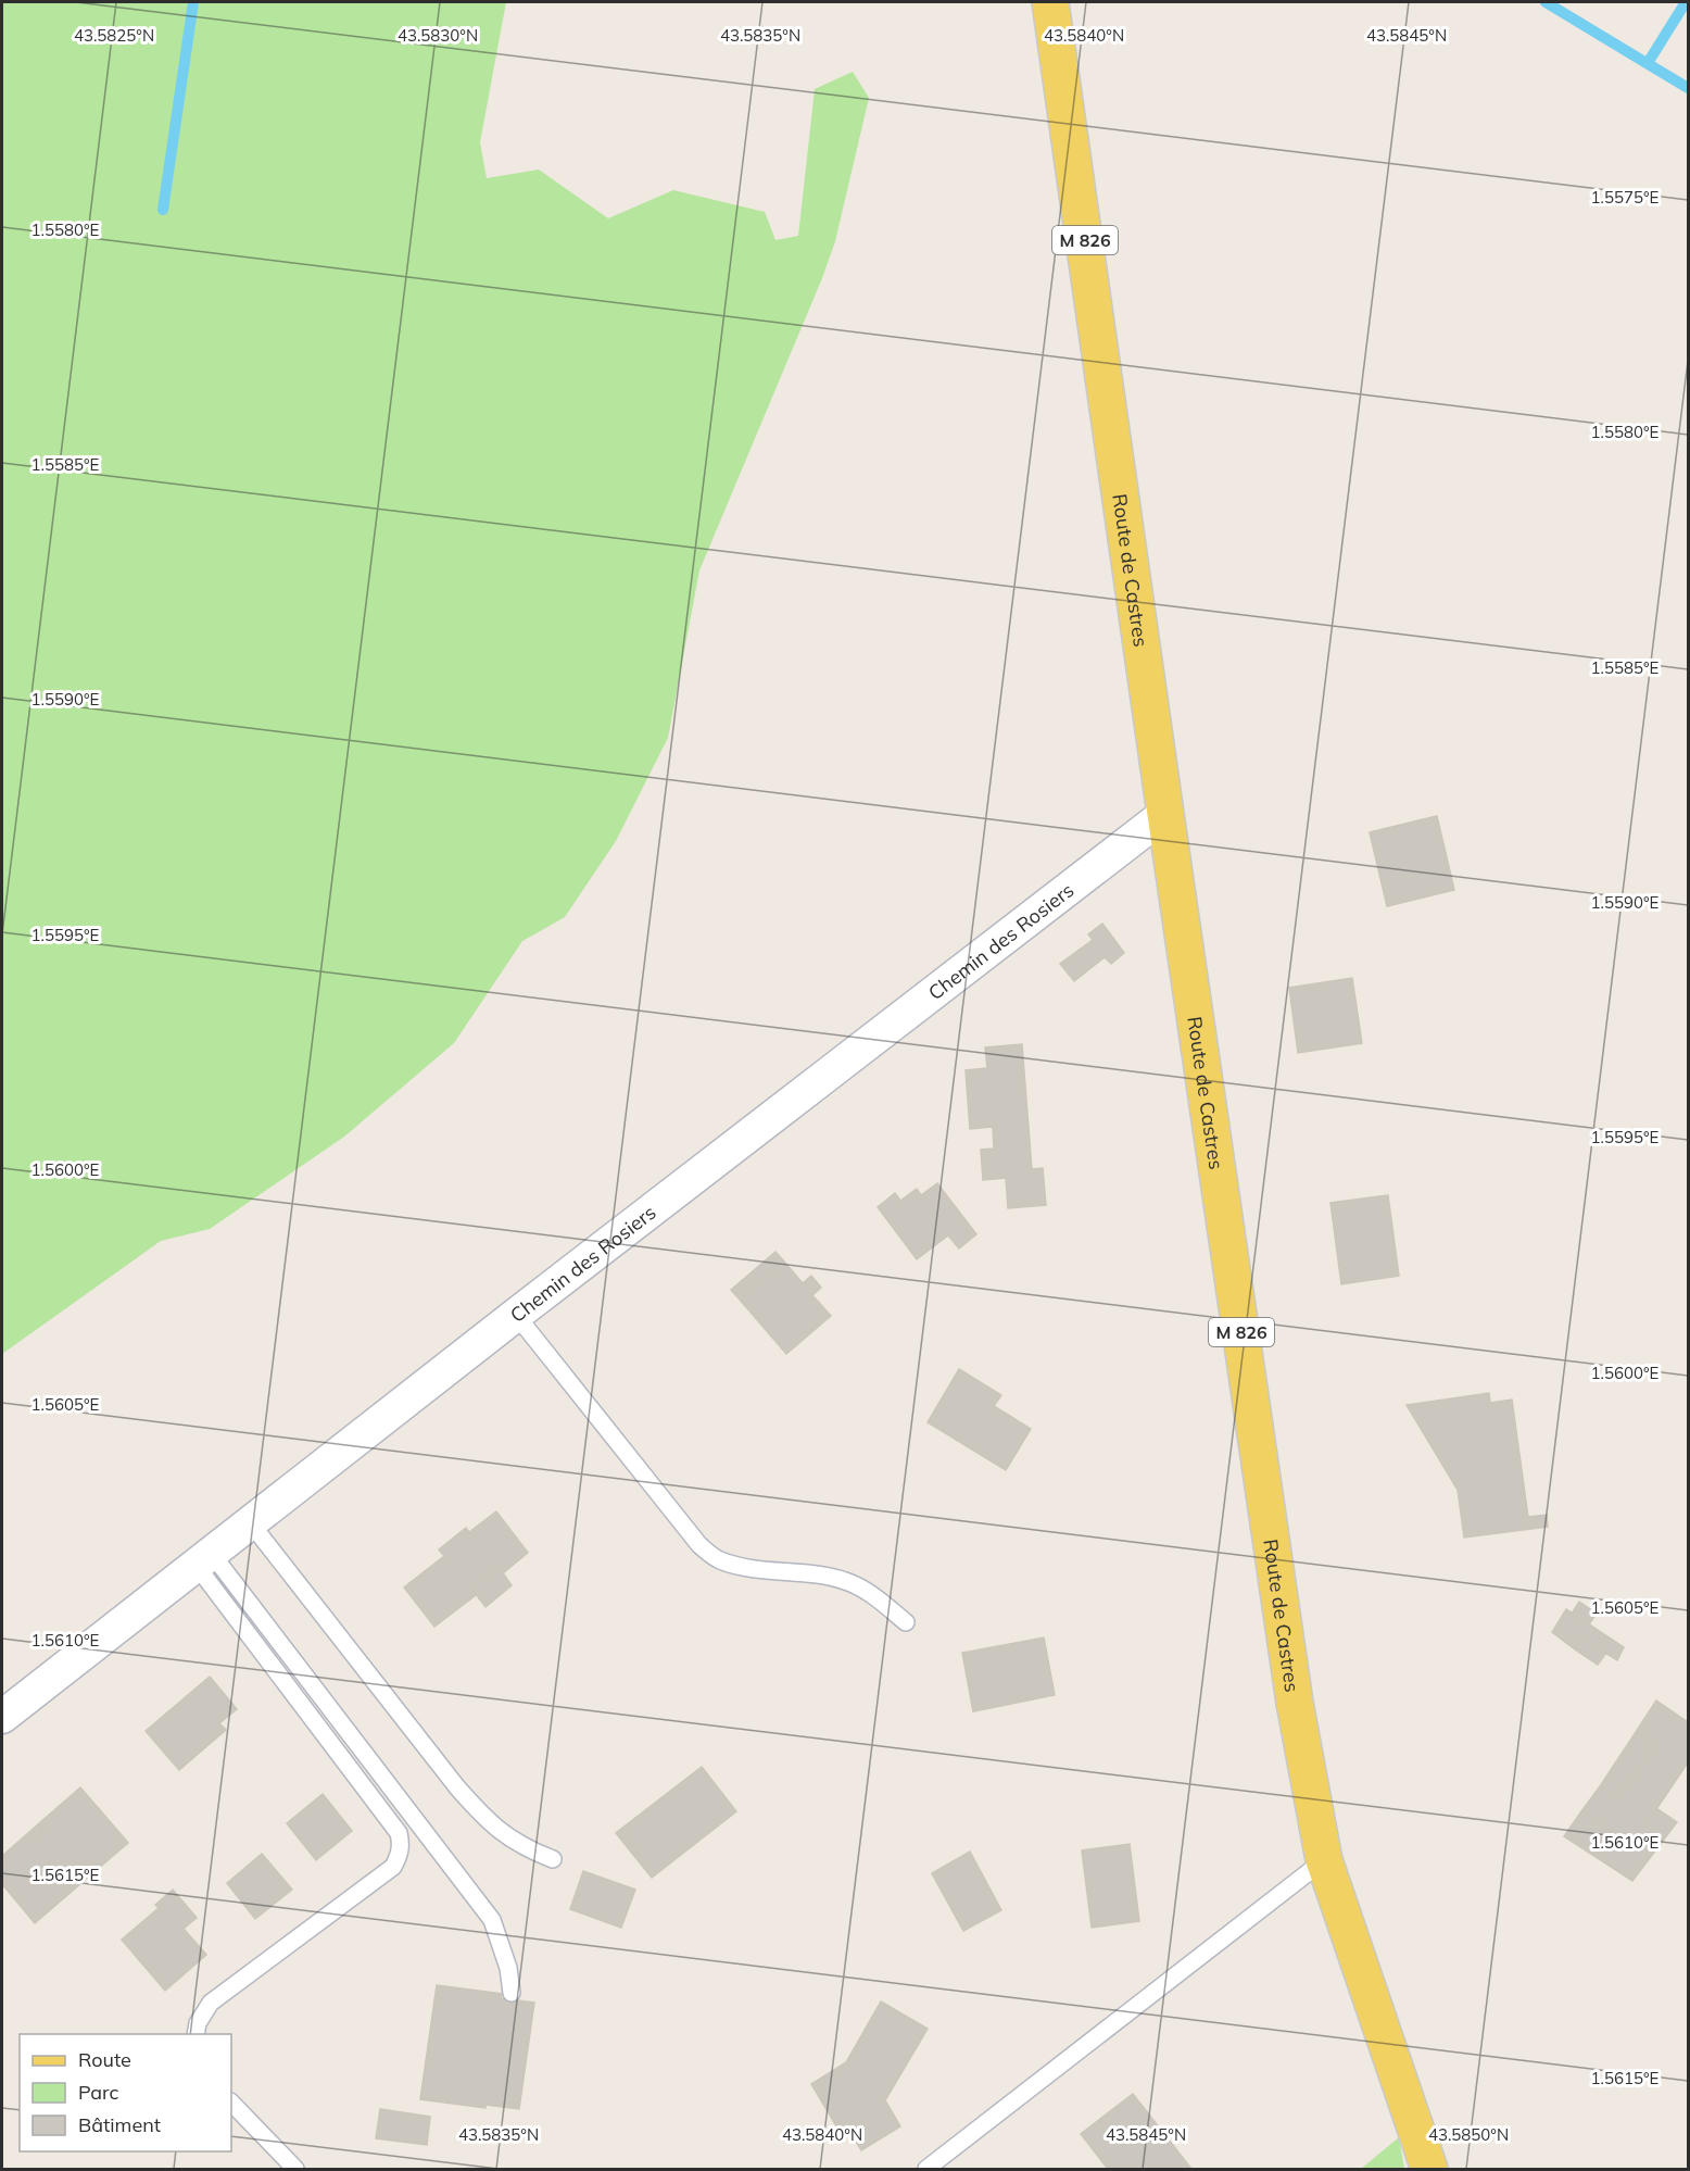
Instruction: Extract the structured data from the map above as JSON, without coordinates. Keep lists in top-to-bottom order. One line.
{"streets":{"main road":["M 826","Route de Castres"],"street":["Chemin des Rosiers"]},"crossings":[["Route de Castres","Chemin des Rosiers"]],"legend":["Route","Parc","Bâtiment"],"coordinates":["43.5825°N","43.5830°N","43.5835°N","43.5840°N","43.5845°N","1.5575°E","1.5580°E","1.5585°E","1.5590°E","1.5595°E","1.5600°E","1.5605°E","1.5610°E","1.5615°E","43.5850°N"]}
